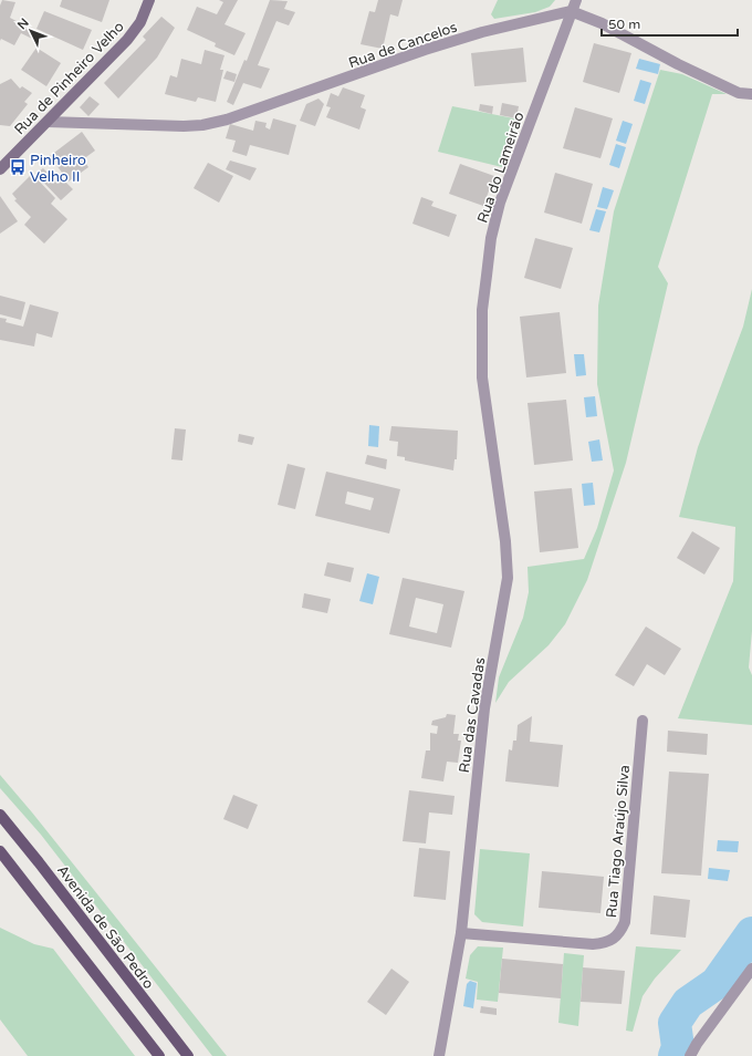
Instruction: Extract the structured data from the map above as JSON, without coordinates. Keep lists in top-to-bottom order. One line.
{"streets":{"main road":["Avenida de São Pedro"],"street":["Rua de Cancelos","Rua de Pinheiro Velho","Rua do Lameirão","Rua das Cavadas","Rua Tiago Araújo Silva"]},"crossings":[["Rua de Cancelos","Rua de Pinheiro Velho"],["Rua de Cancelos","Rua do Lameirão"],["Rua do Lameirão","Rua das Cavadas"],["Rua das Cavadas","Rua Tiago Araújo Silva"]],"places":{"bus stop":["Pinheiro Velho II"]},"scale_bar":"50 m","north":"top left"}
